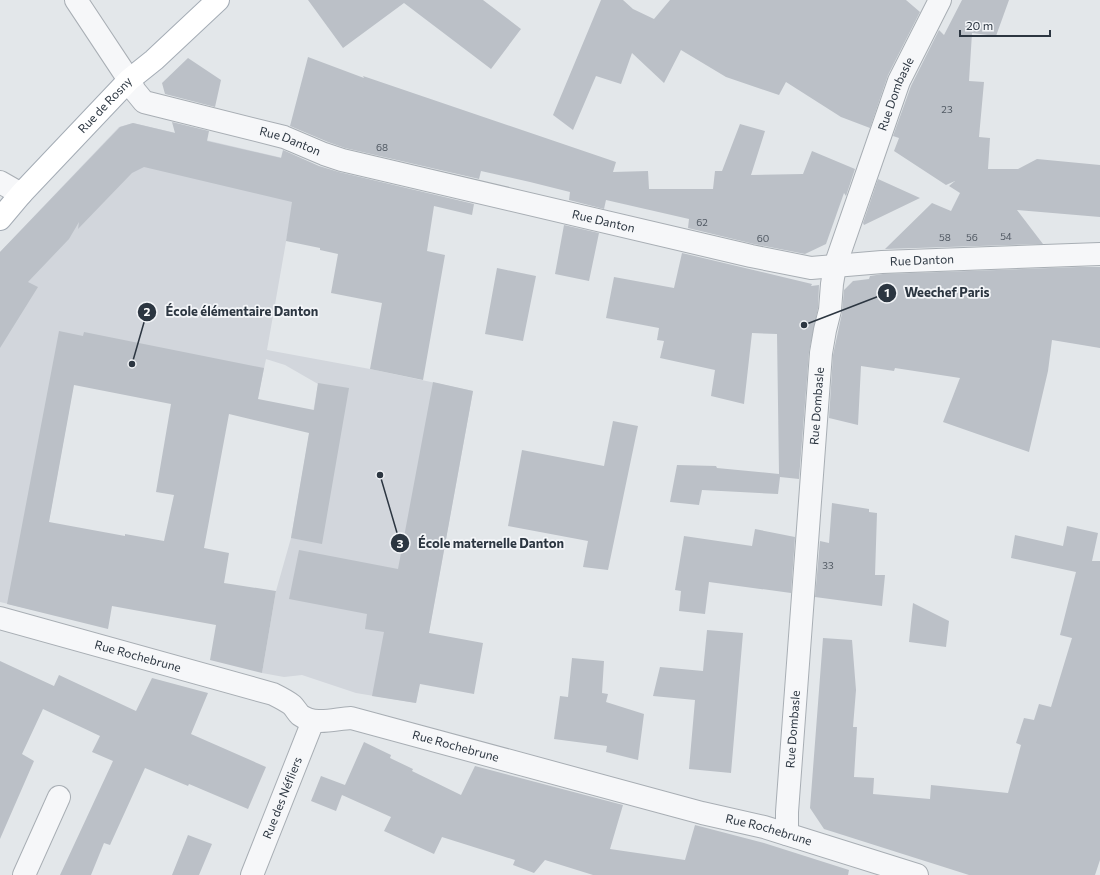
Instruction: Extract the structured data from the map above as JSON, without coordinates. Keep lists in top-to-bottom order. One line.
{"streets":{"main road":["Rue de Rosny"],"street":["Rue Dombasle","Rue Danton","Rue Rochebrune","Rue des Néfliers"]},"crossings":[["Rue Dombasle","Rue Danton"],["Rue Dombasle","Rue Rochebrune"],["Rue de Rosny","Rue Danton"],["Rue Rochebrune","Rue des Néfliers"]],"places":["Weechef Paris","École élémentaire Danton","École maternelle Danton"],"house_numbers":["23","68","62","54","58","56","60","33"],"scale_bar":"20 m"}
